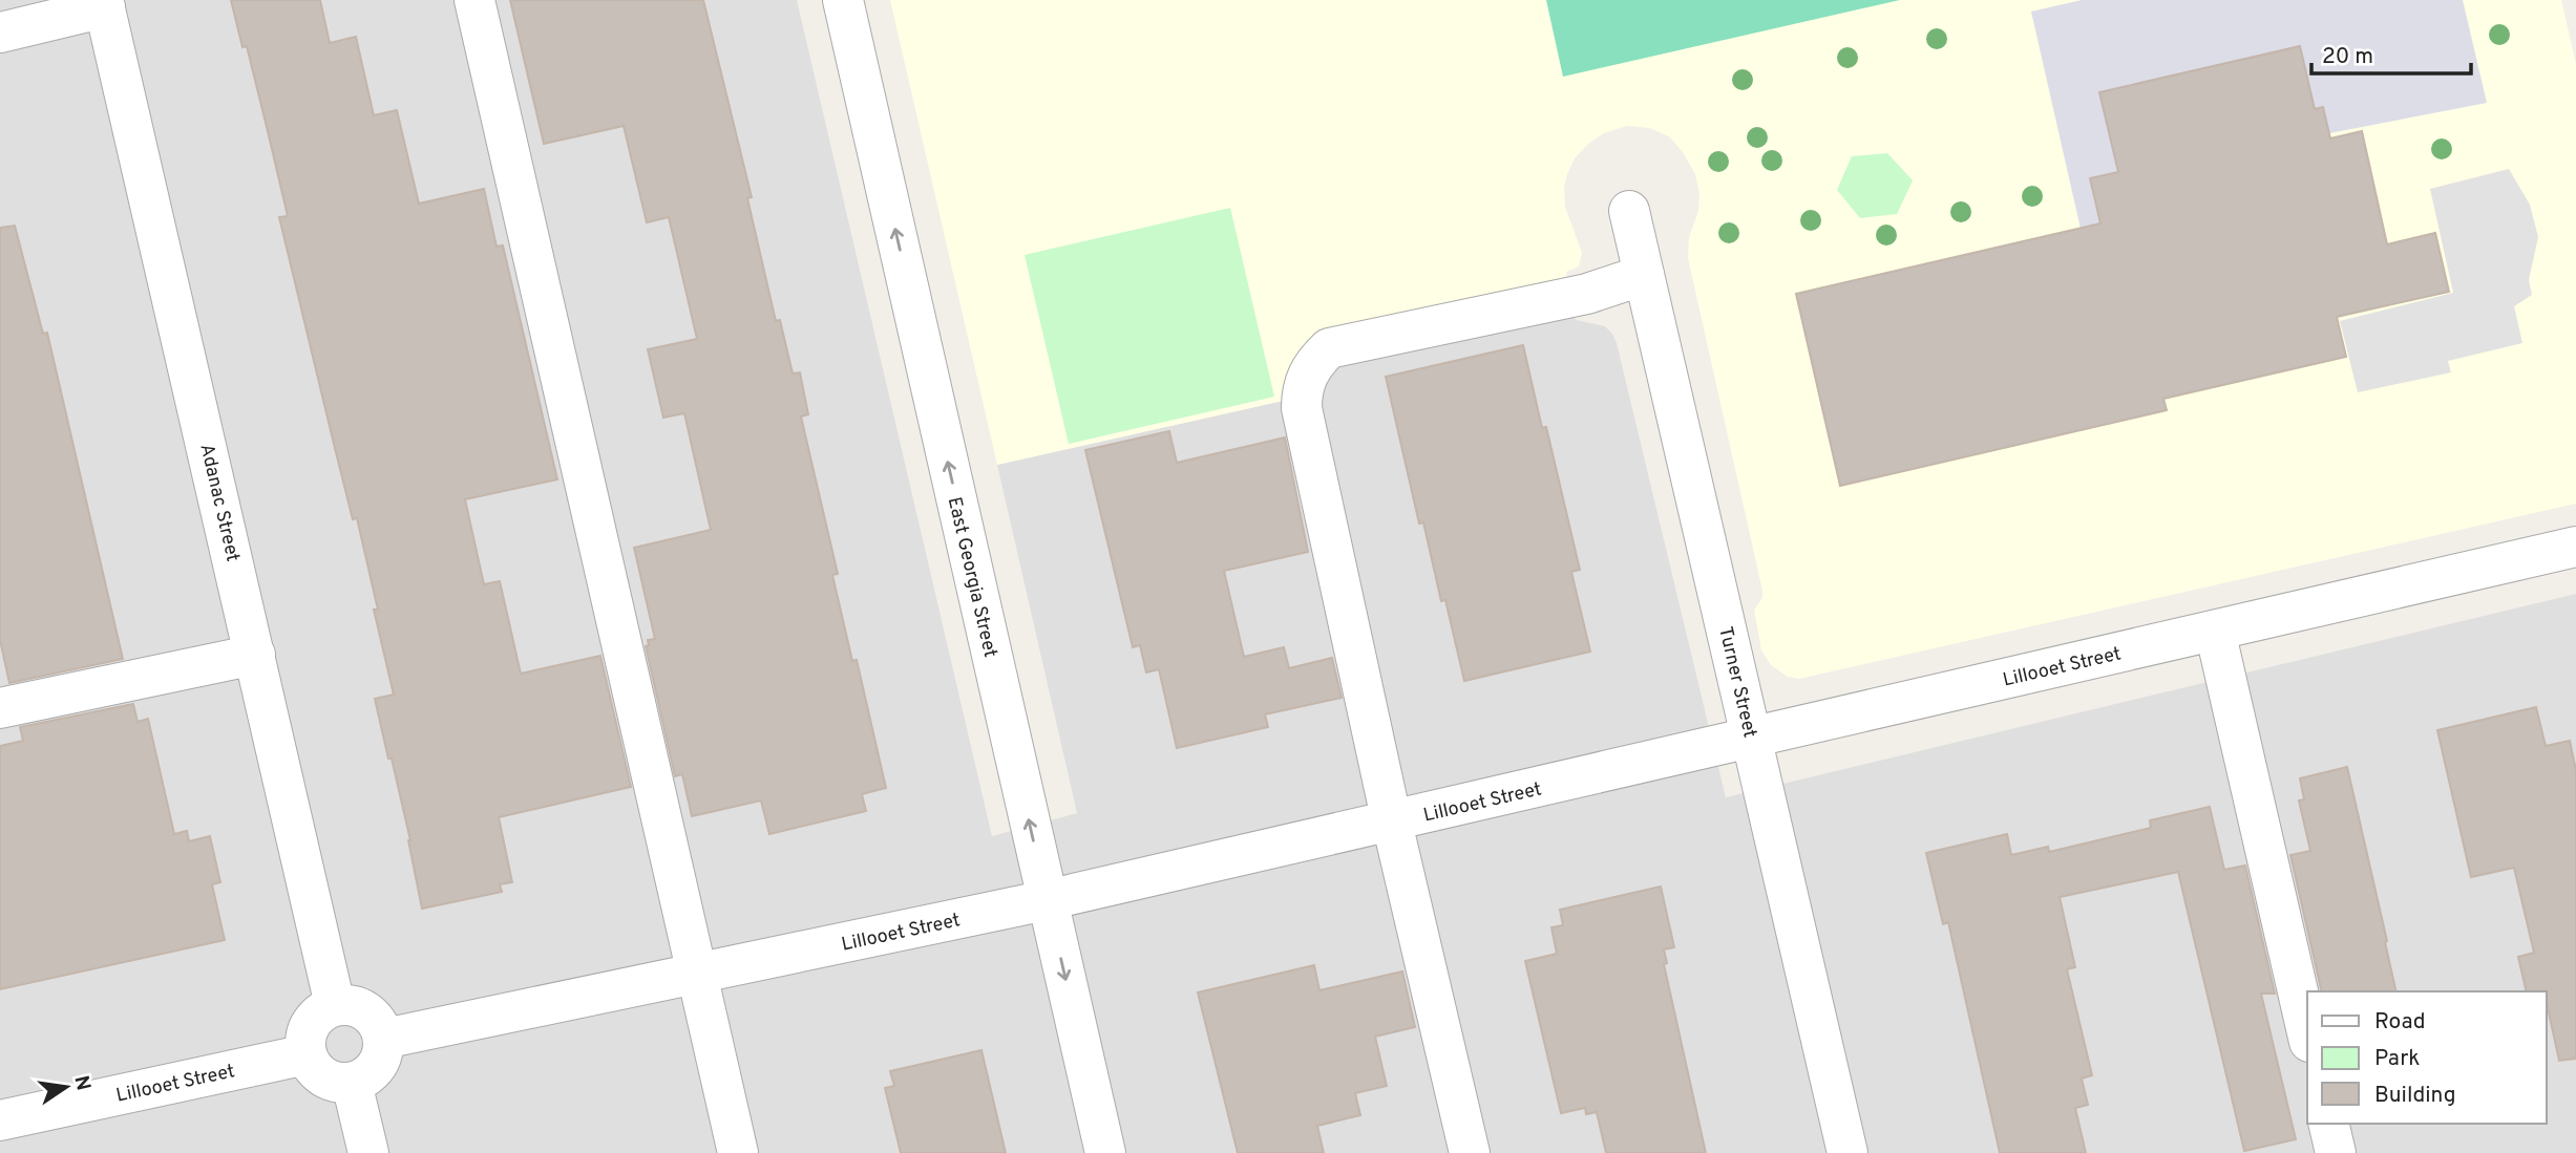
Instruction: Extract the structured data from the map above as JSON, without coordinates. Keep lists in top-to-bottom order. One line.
{"streets":{"street":["Adanac Street","East Georgia Street","Lillooet Street","Turner Street"]},"crossings":[["Adanac Street","Lillooet Street"],["East Georgia Street","Lillooet Street"],["Lillooet Street","Turner Street"]],"legend":["Road","Park","Building"],"scale_bar":"20 m","north":"right"}
